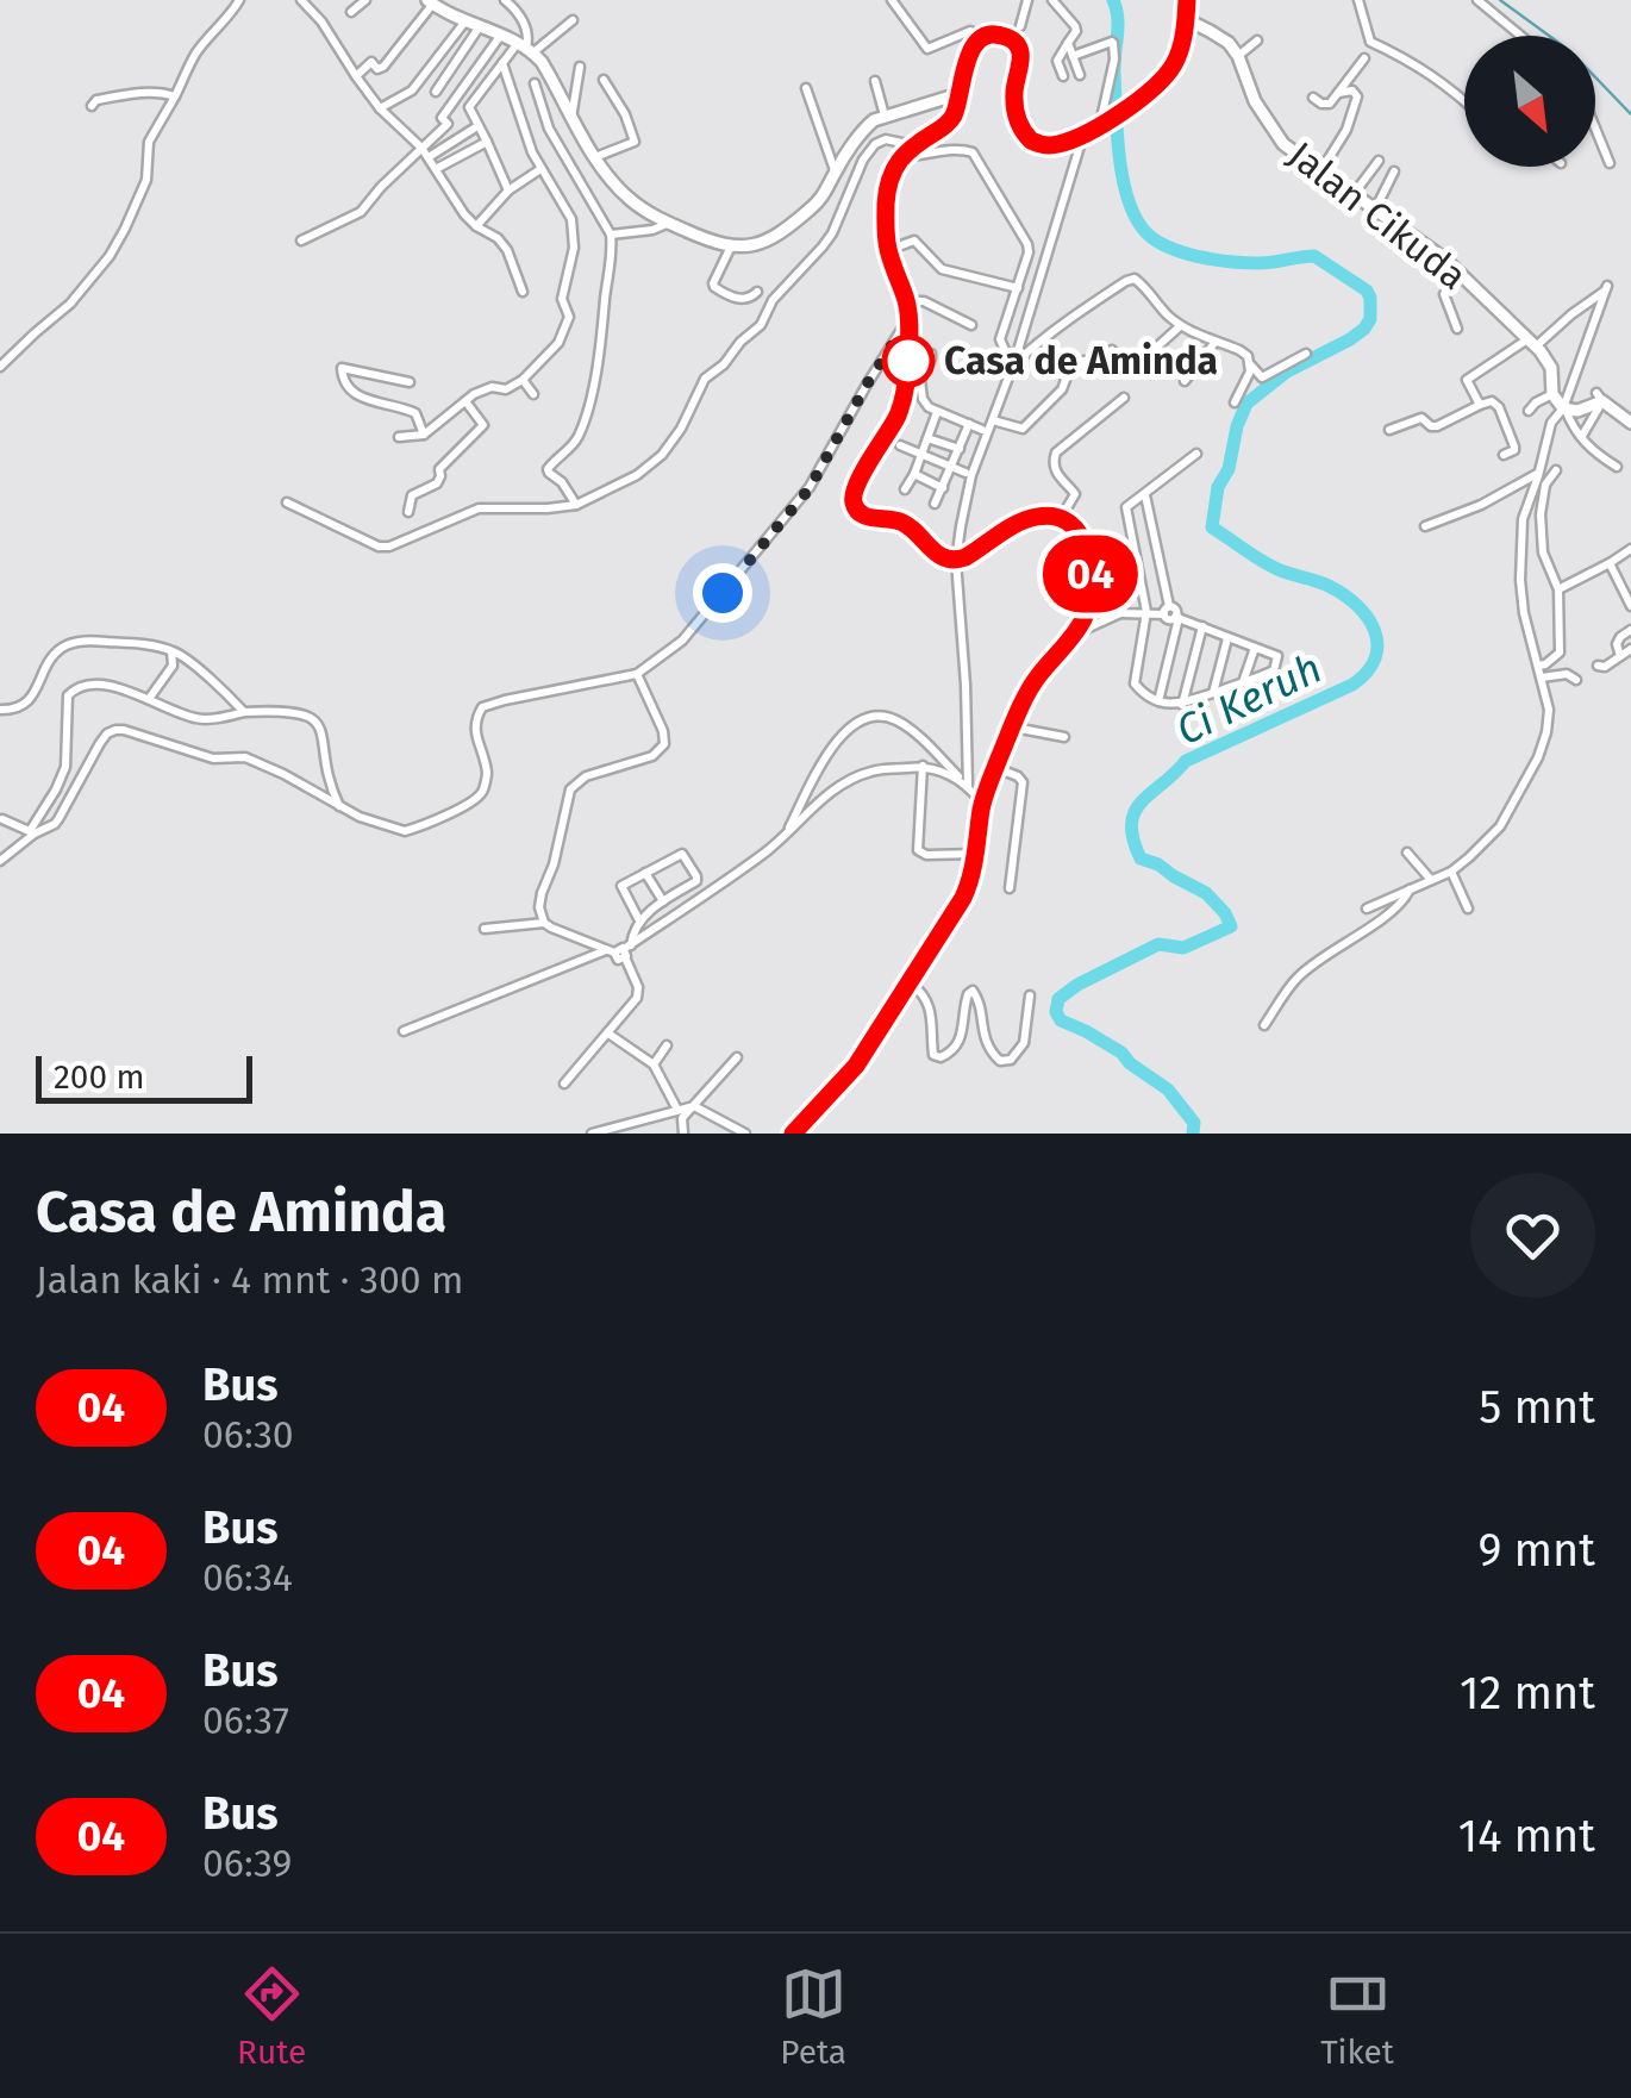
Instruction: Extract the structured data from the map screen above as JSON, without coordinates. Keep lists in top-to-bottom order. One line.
{"streets":{"street":["Jalan Cikuda"]},"water":["Ci Keruh"],"places":["Casa de Aminda"],"lines":["bus line 04"],"scale_bar":"200 m","north":"bottom right","page":{"on_map":"04","scale":"200 m","heading":["Casa de Aminda","Jalan kaki · 4 mnt · 300 m"],"list":[{"mark":"04","name":"Bus","note":"06:30","value":"5 mnt"},{"mark":"04","name":"Bus","note":"06:34","value":"9 mnt"},{"mark":"04","name":"Bus","note":"06:37","value":"12 mnt"},{"mark":"04","name":"Bus","note":"06:39","value":"14 mnt"}],"tabs":["Rute","Peta","Tiket"]}}
